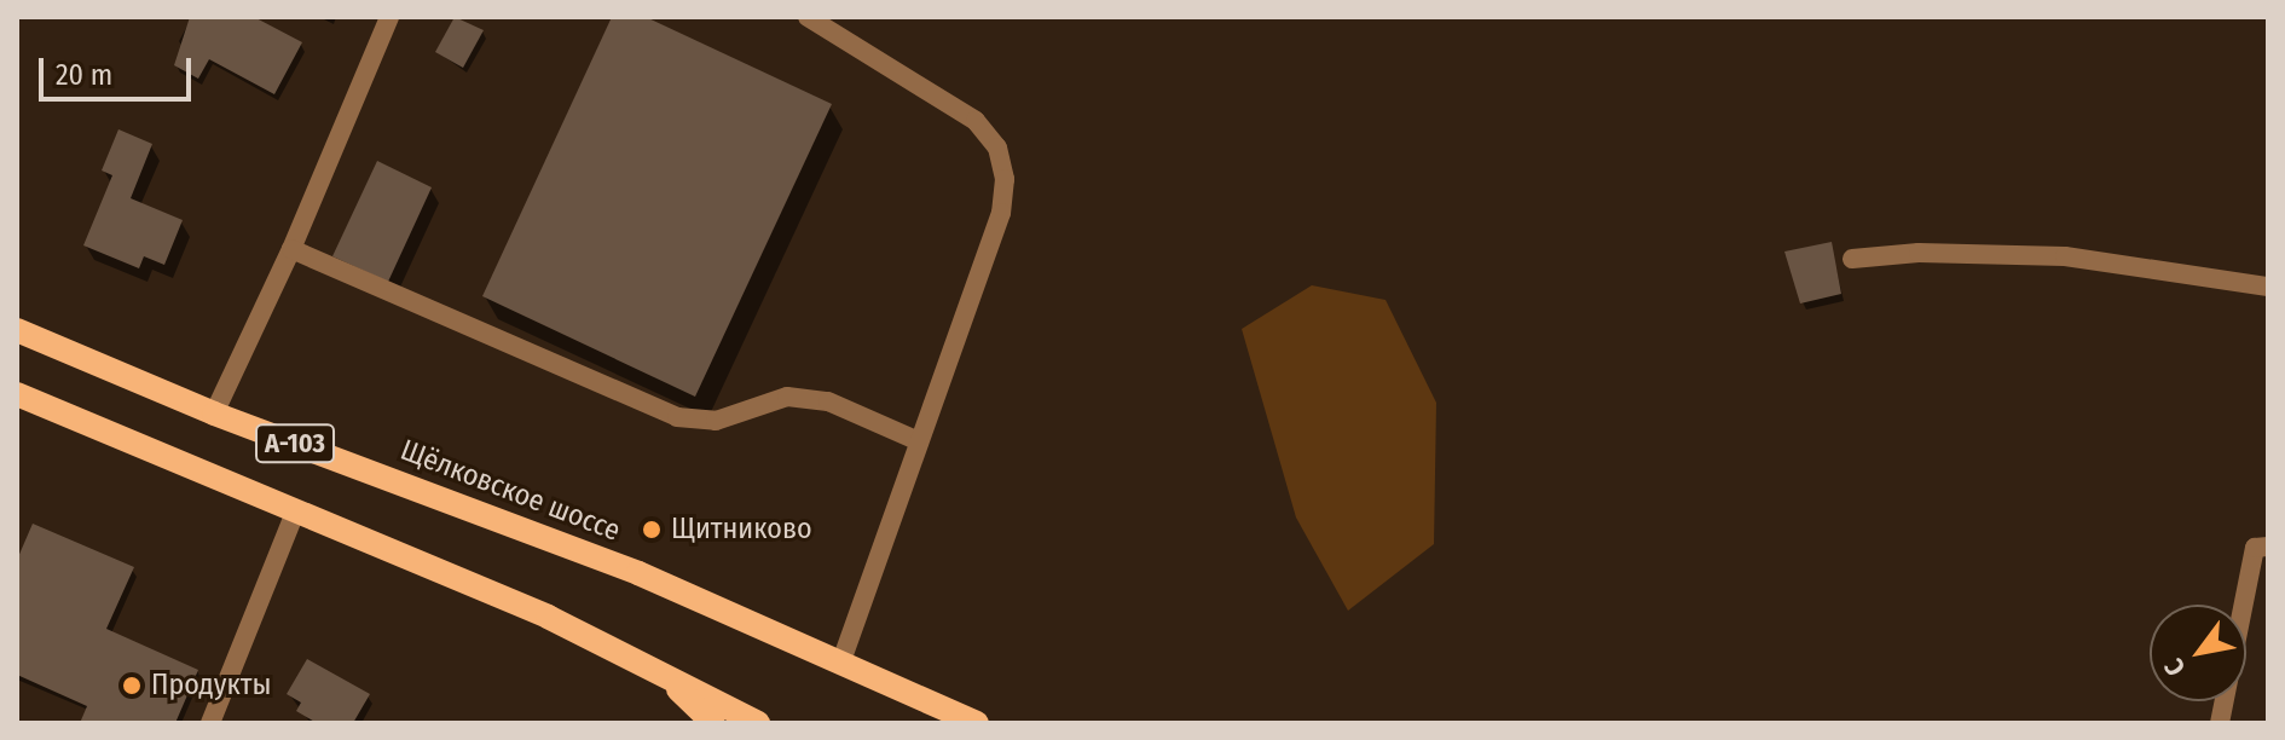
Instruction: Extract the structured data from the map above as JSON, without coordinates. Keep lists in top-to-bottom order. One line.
{"streets":{"main road":["А-103","Щёлковское шоссе"]},"places":["Щитниково","Продукты"],"scale_bar":"20 m","north":"bottom left"}
